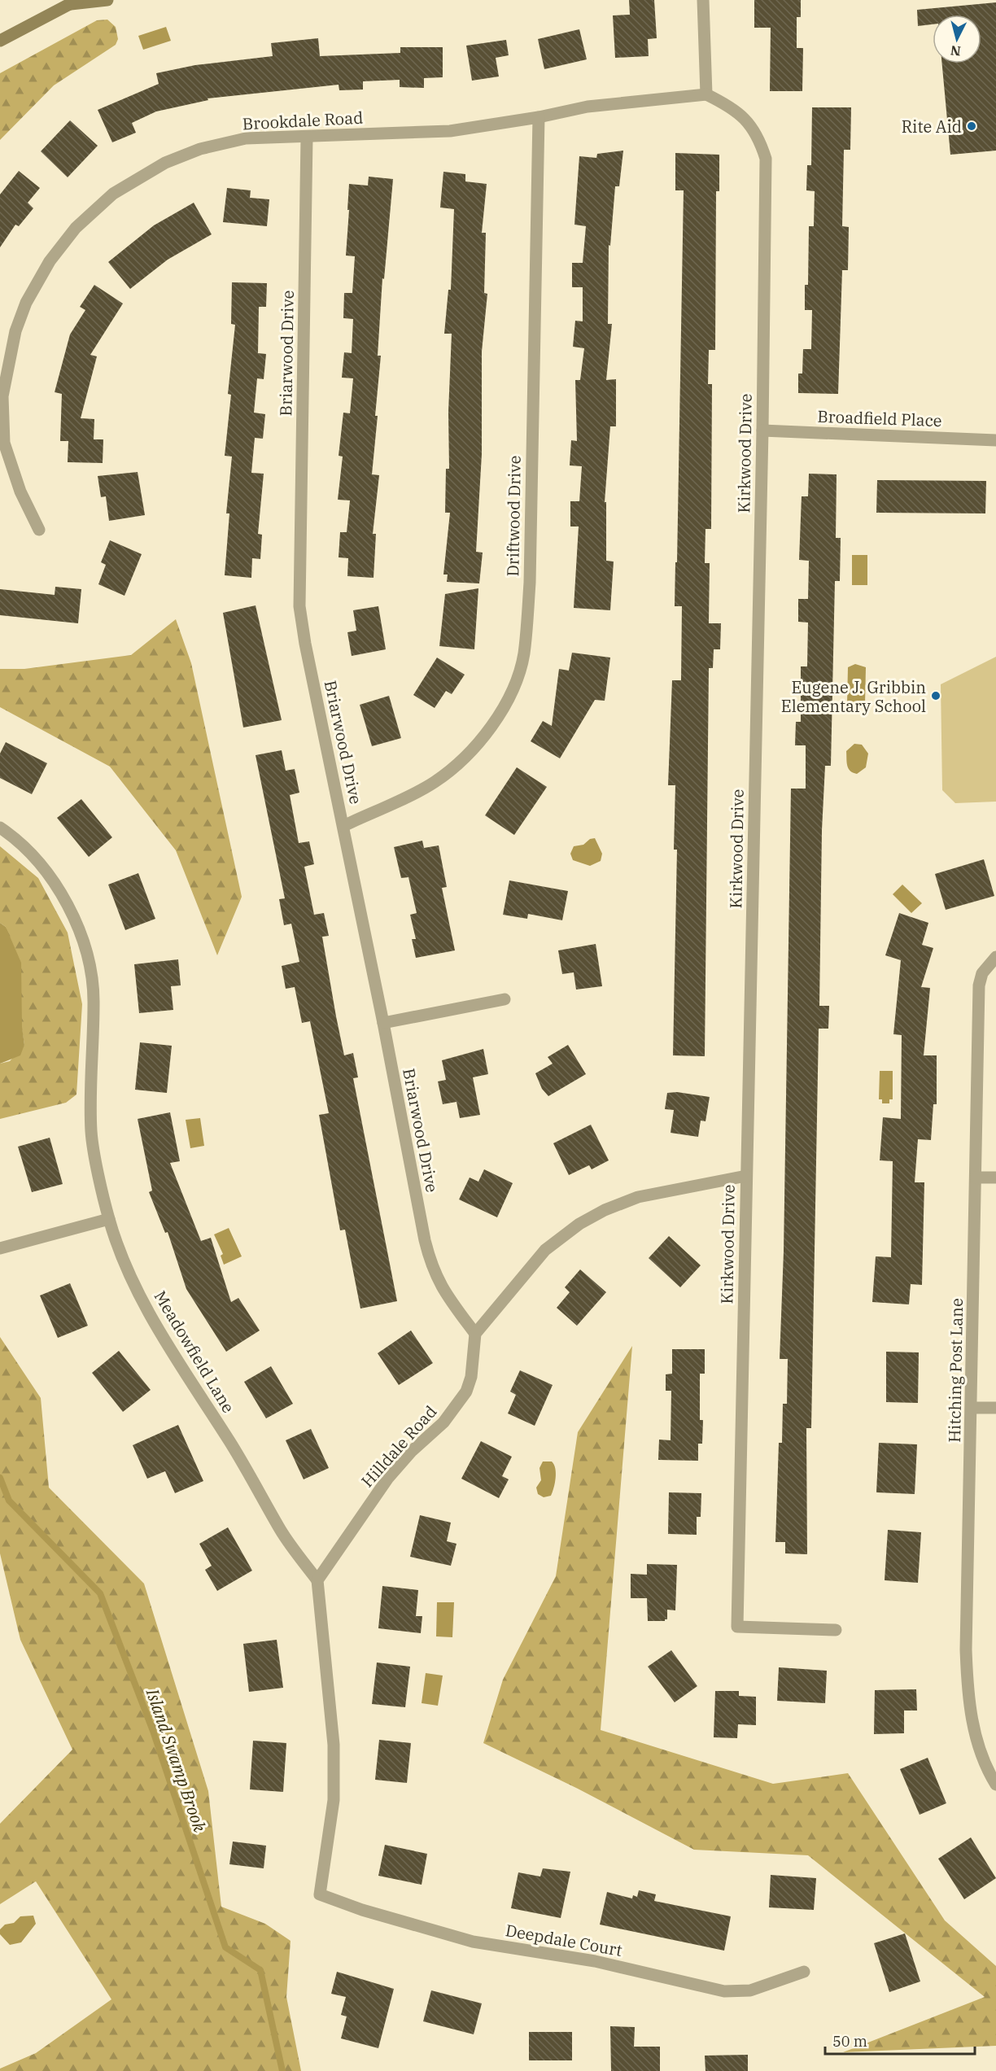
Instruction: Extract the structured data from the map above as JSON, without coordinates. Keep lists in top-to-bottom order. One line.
{"streets":{"street":["Brookdale Road","Briarwood Drive","Broadfield Place","Kirkwood Drive","Driftwood Drive","Meadowfield Lane","Hitching Post Lane","Hilldale Road","Deepdale Court"]},"crossings":[["Brookdale Road","Briarwood Drive"],["Brookdale Road","Kirkwood Drive"],["Brookdale Road","Driftwood Drive"],["Briarwood Drive","Driftwood Drive"],["Briarwood Drive","Hilldale Road"],["Broadfield Place","Kirkwood Drive"],["Meadowfield Lane","Hilldale Road"],["Meadowfield Lane","Deepdale Court"],["Hilldale Road","Deepdale Court"]],"water":["Island Swamp Brook"],"places":["Rite Aid","Eugene J. Gribbin Elementary School"],"scale_bar":"50 m","north":"bottom"}
